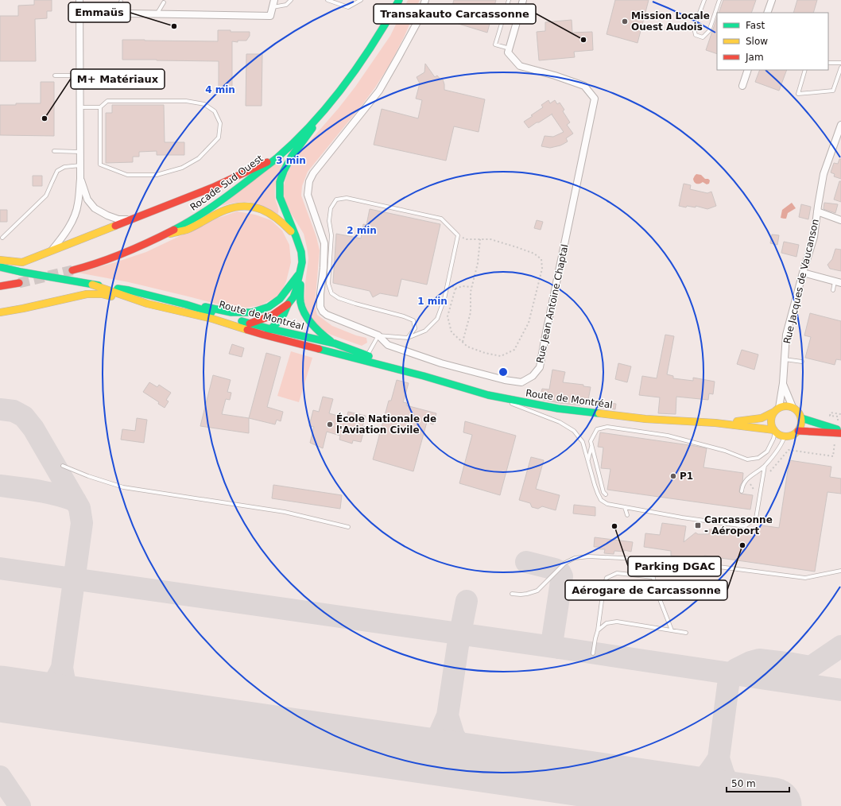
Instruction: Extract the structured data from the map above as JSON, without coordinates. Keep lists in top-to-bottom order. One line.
{"streets":{"main road":["Rocade Sud Ouest","Route de Montréal"],"street":["Rue Jacques de Vaucanson","Rue Jean Antoine Chaptal"]},"crossings":[["Rue Jacques de Vaucanson","Route de Montréal"]],"places":{"other":["Mission Locale Ouest Audois","Emmaüs","Transakauto Carcassonne","M+ Matériaux","École Nationale de l'Aviation Civile","P1","Parking DGAC","Aérogare de Carcassonne"],"transit":["Carcassonne - Aéroport"]},"legend":["Fast","Slow","Jam"],"scale_bar":"50 m","rings":["4 min","3 min","2 min","1 min"]}
